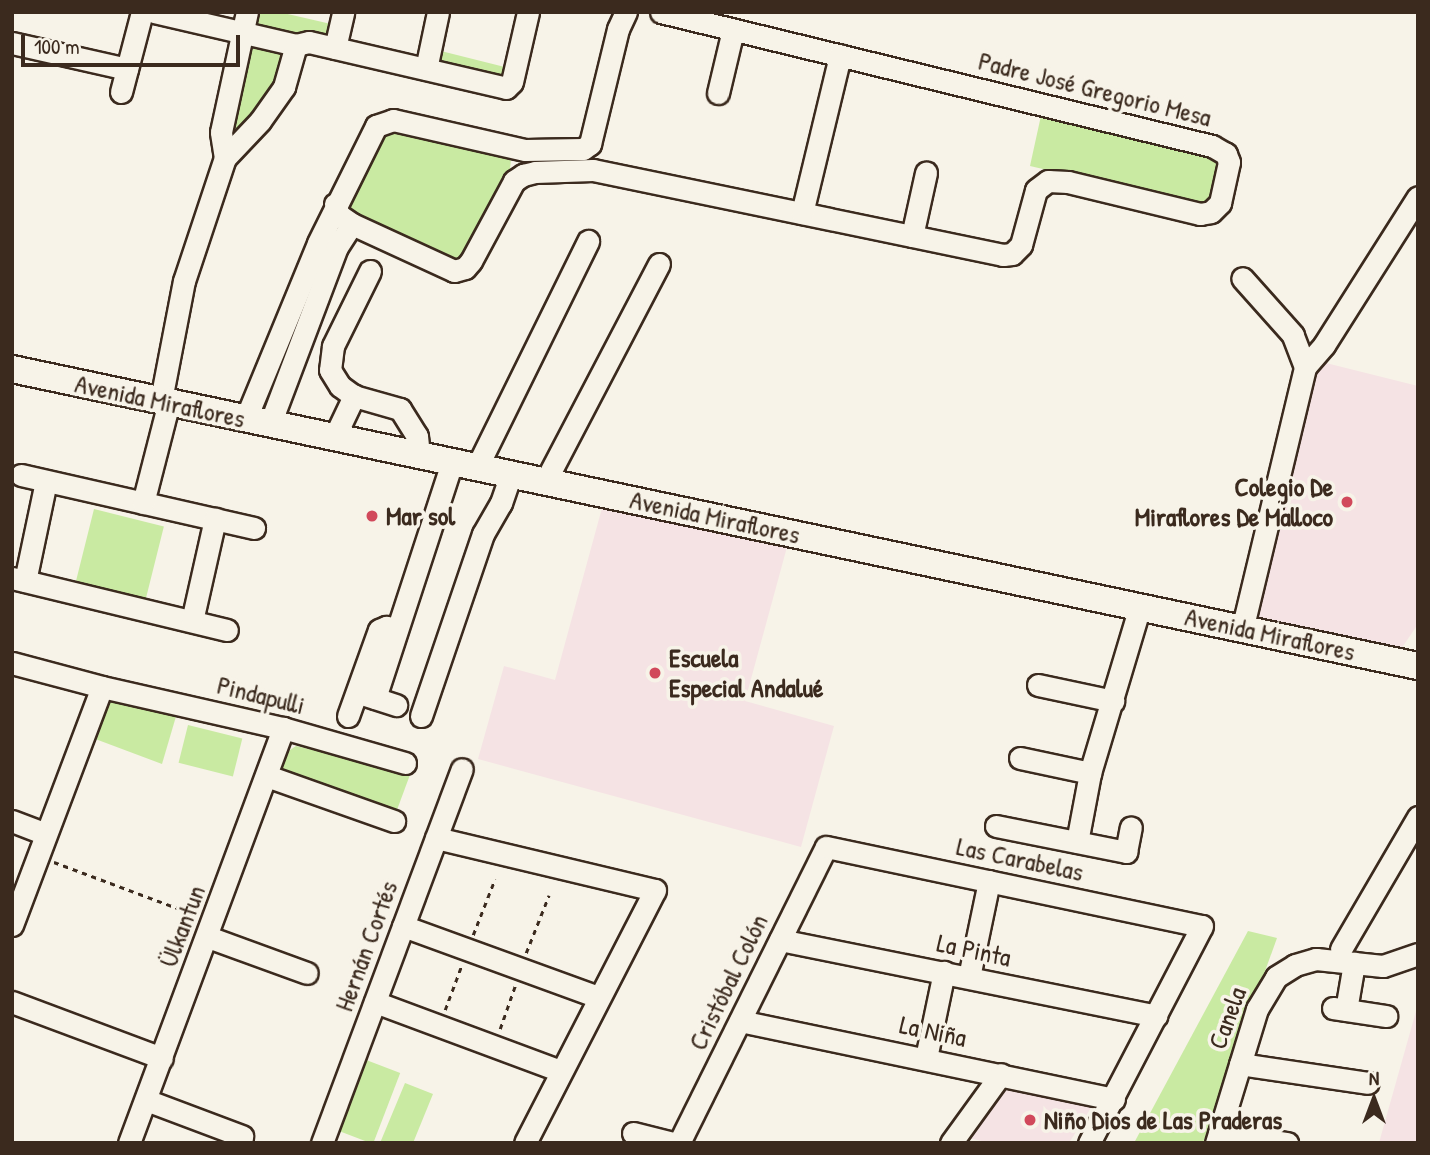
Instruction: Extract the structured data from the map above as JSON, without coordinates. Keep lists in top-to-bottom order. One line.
{"streets":{"main road":["Avenida Miraflores"],"street":["Padre José Gregorio Mesa","Pindapulli","Las Carabelas","Ülkantun","Hernán Cortés","La Pinta","Cristóbal Colón","Canela","La Niña"]},"crossings":[["Pindapulli","Ülkantun"],["Las Carabelas","La Pinta"],["Las Carabelas","Cristóbal Colón"],["La Pinta","Cristóbal Colón"],["Cristóbal Colón","La Niña"]],"places":["Colegio De Miraflores De Malloco","Mar sol","Escuela Especial Andalué","Niño Dios de Las Praderas"],"scale_bar":"100 m","north":"top"}
